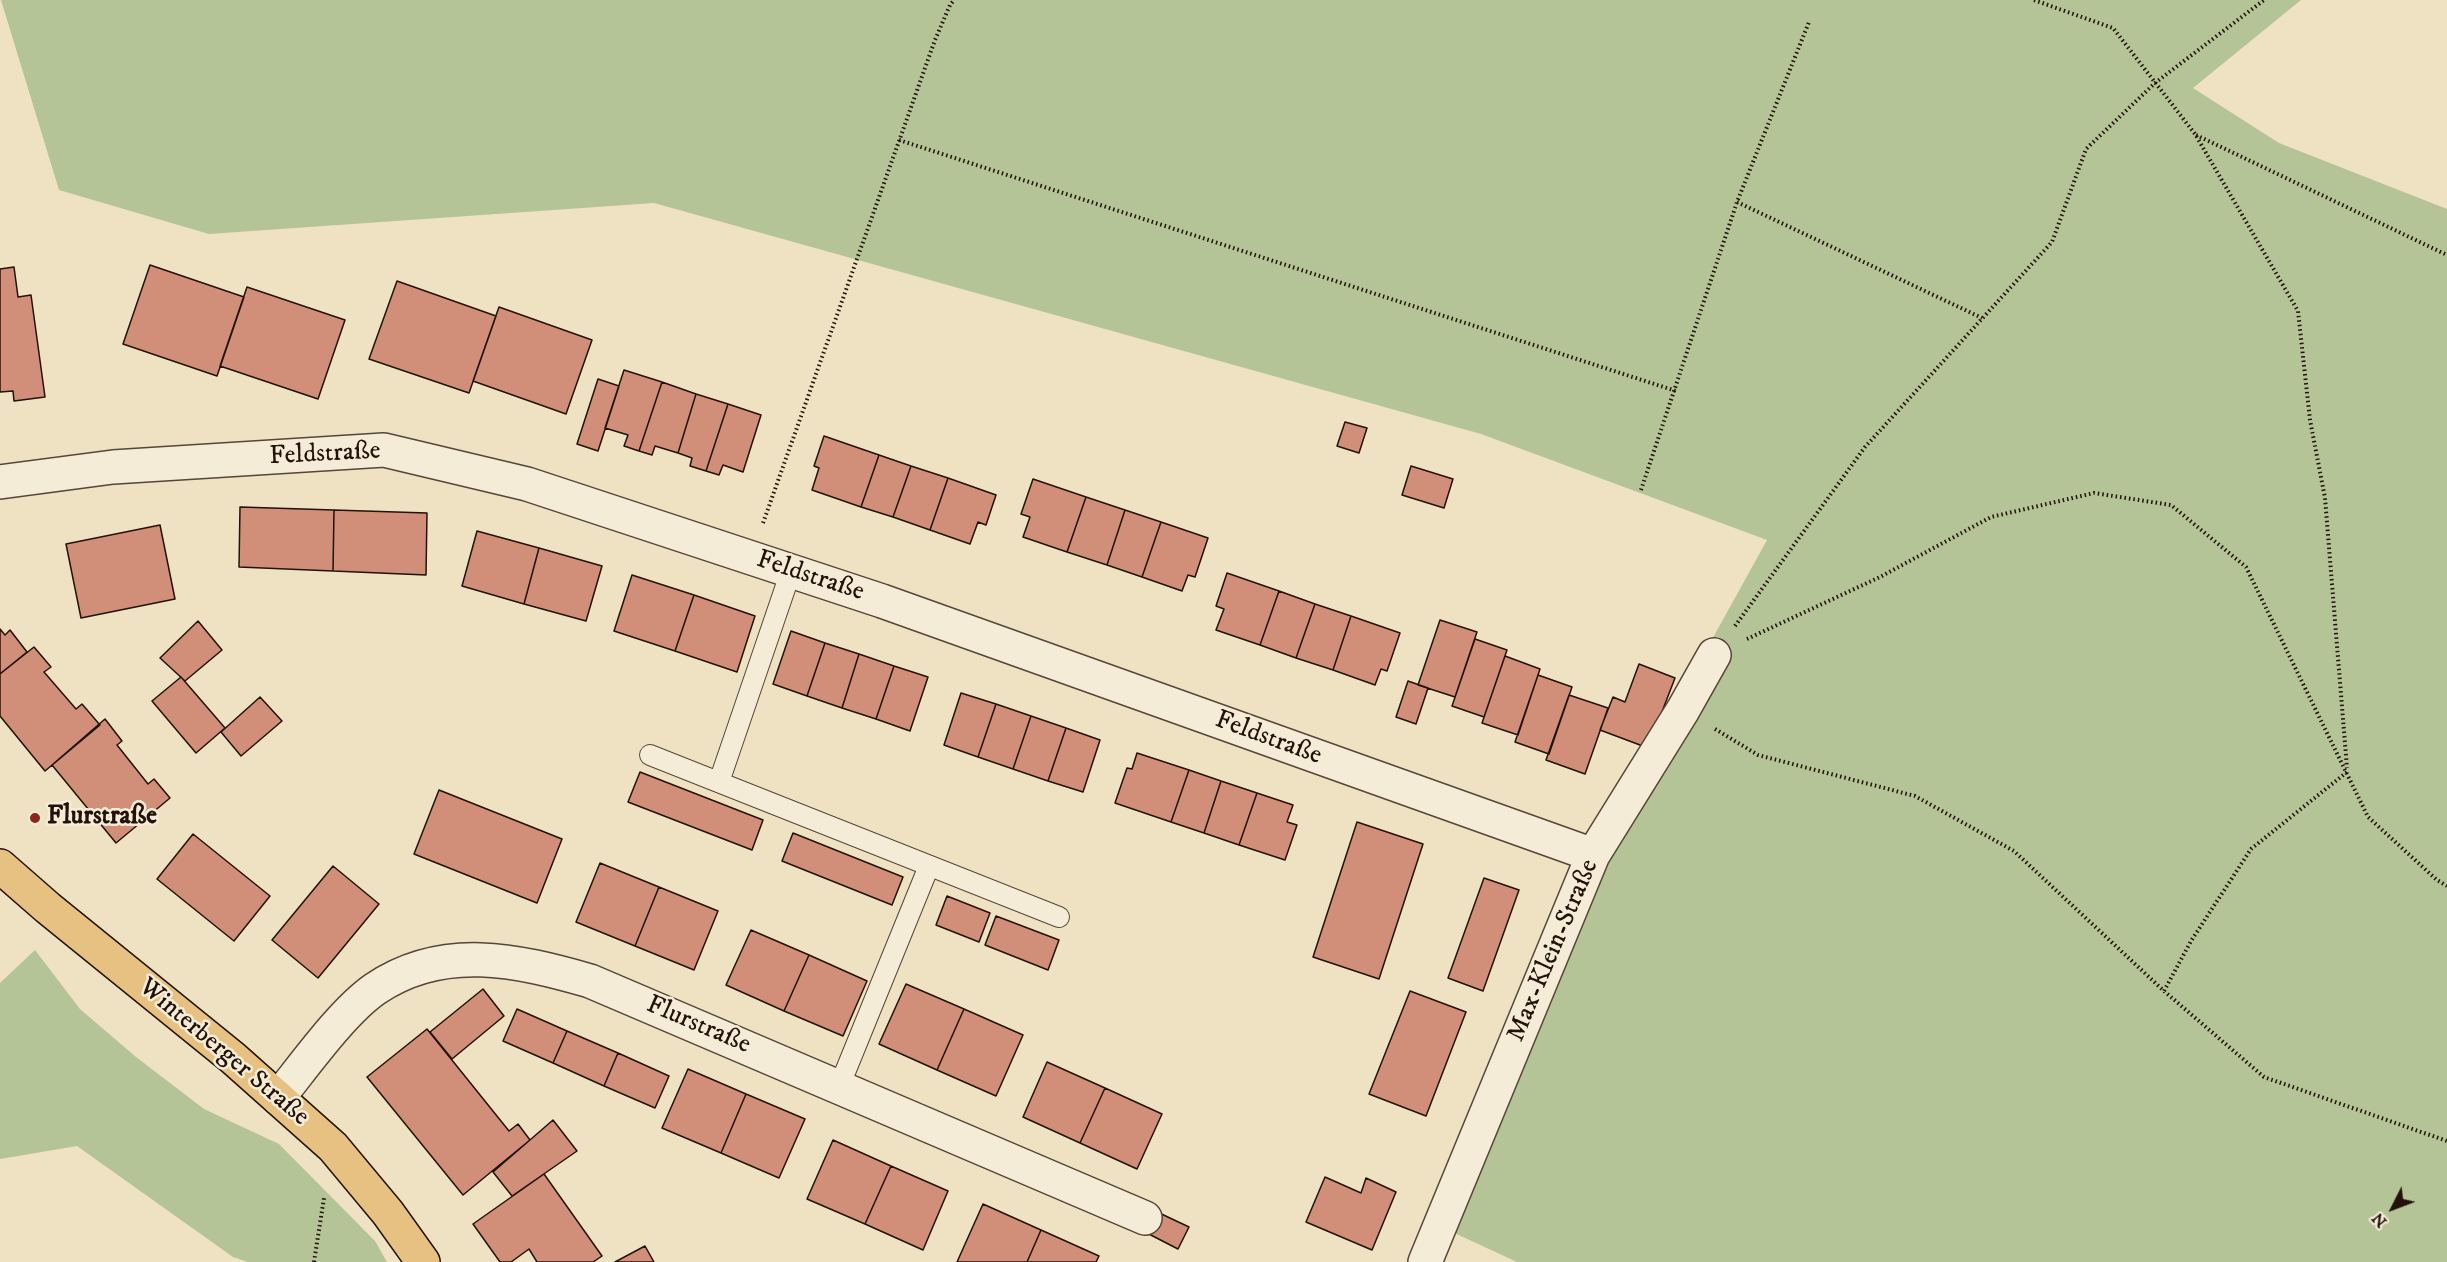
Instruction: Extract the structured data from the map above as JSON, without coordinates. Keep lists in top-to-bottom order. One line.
{"streets":{"main road":["Winterberger Straße"],"street":["Feldstraße","Max-Klein-Straße","Flurstraße"]},"crossings":[["Feldstraße","Max-Klein-Straße"],["Flurstraße","Winterberger Straße"]],"places":["Flurstraße"],"north":"bottom left"}
